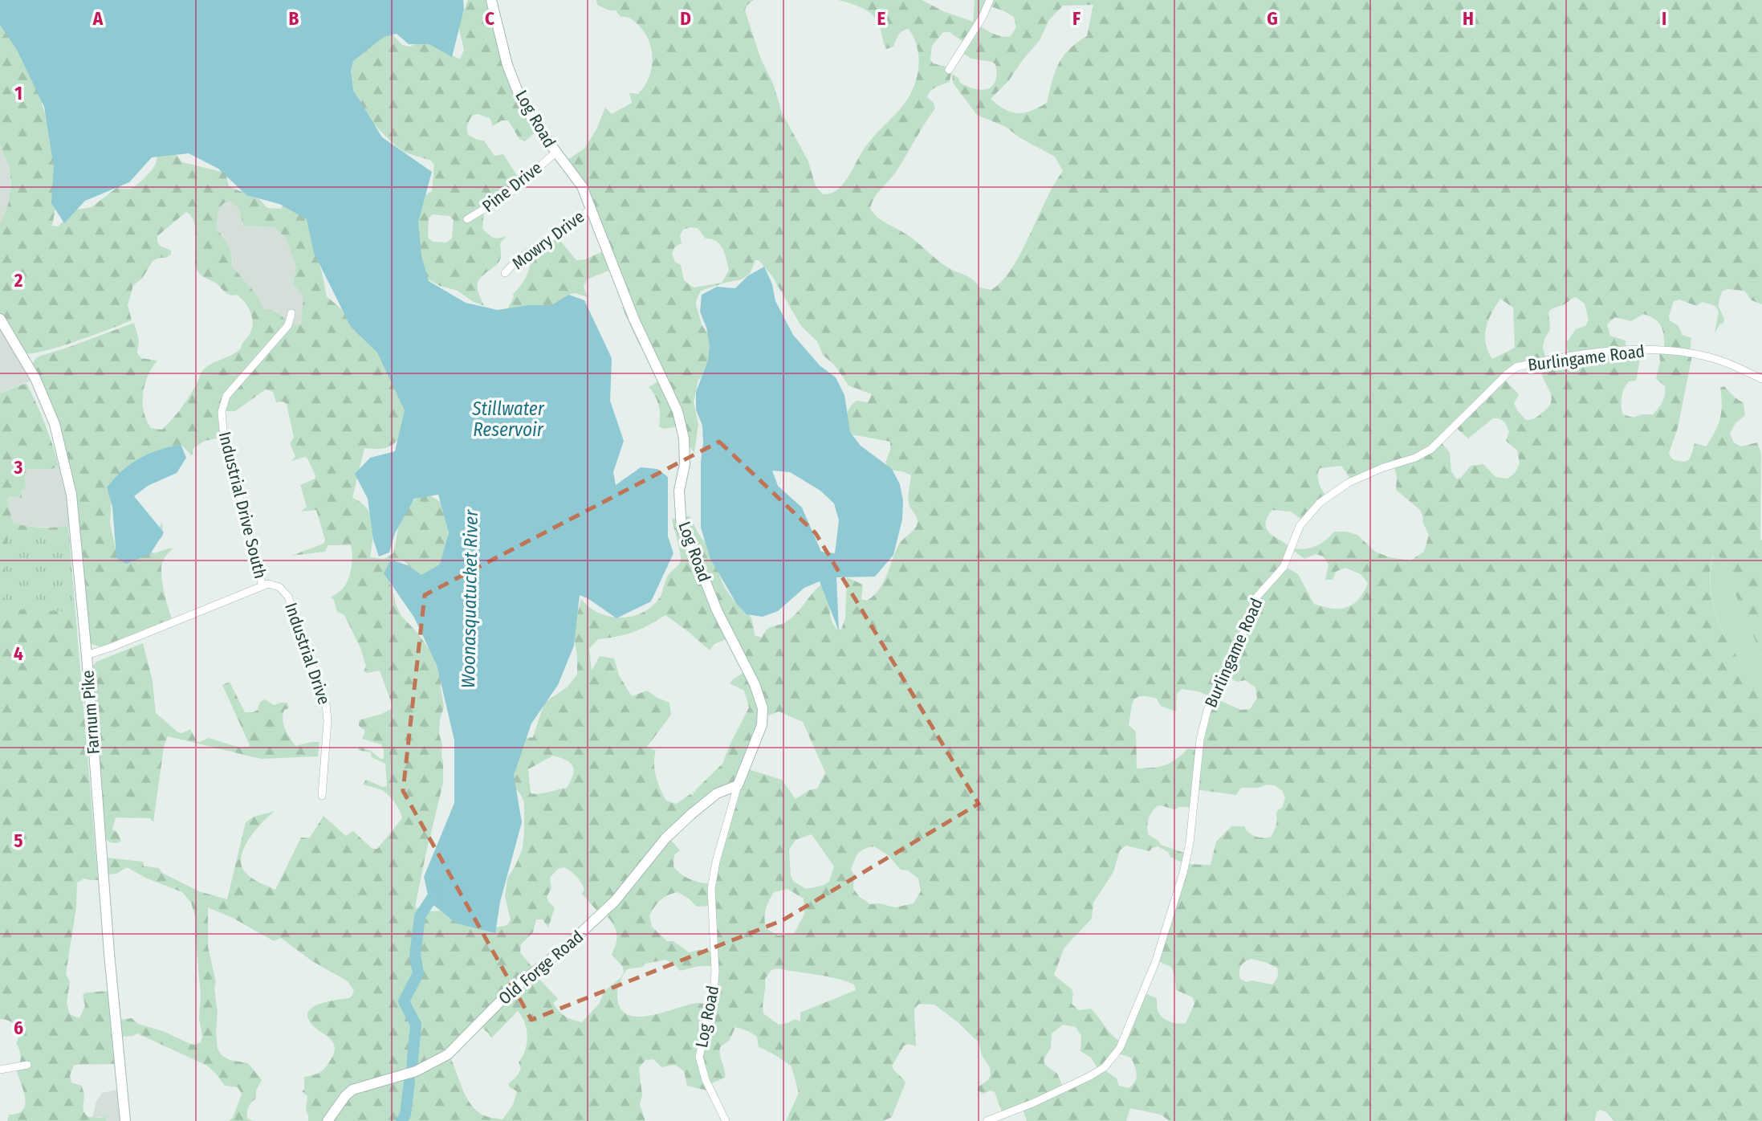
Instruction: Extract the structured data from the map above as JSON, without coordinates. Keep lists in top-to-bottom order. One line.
{"streets":{"street":["Log Road","Pine Drive","Mowry Drive","Burlingame Road","Industrial Drive South","Industrial Drive","Farnum Pike","Old Forge Road"]},"crossings":[["Log Road","Pine Drive"],["Log Road","Mowry Drive"],["Log Road","Old Forge Road"],["Industrial Drive South","Industrial Drive"]],"water":["Stillwater Reservoir","Woonasquatucket River"],"grid":{"columns":["A","B","C","D","E","F","G","H","I"],"rows":["1","2","3","4","5","6"]}}
